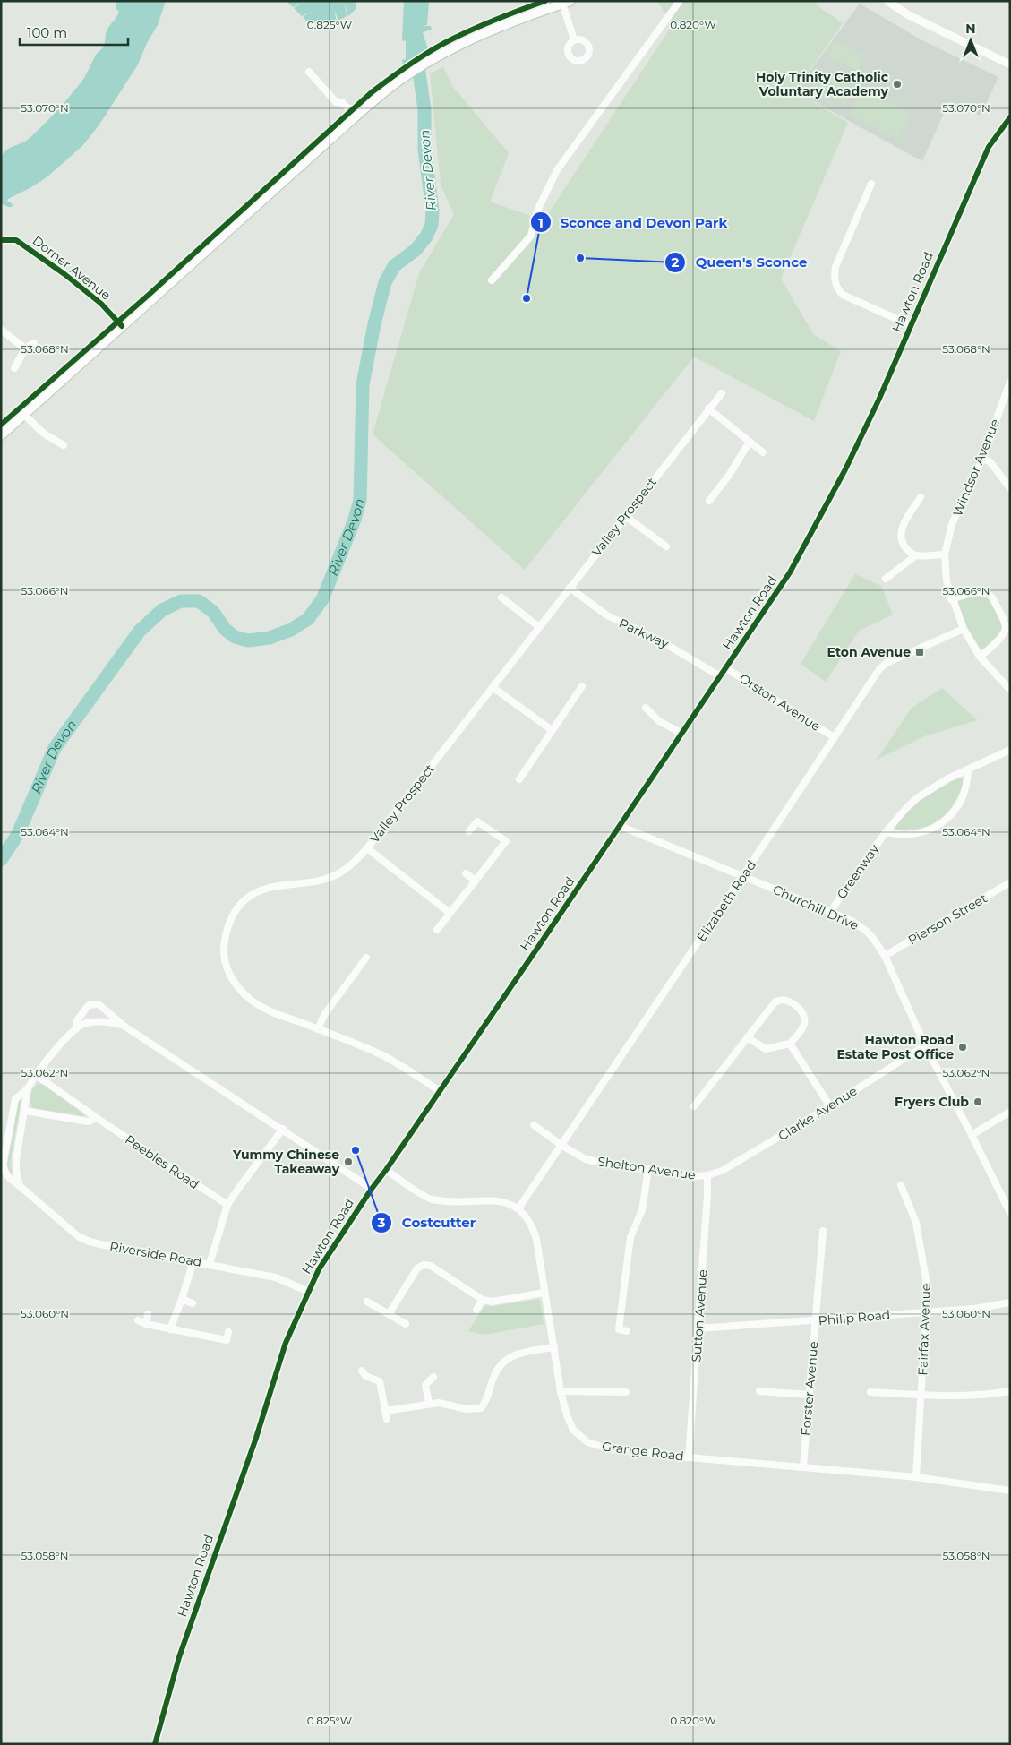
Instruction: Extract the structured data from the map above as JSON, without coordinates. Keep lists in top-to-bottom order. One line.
{"streets":{"street":["Dorner Avenue","Hawton Road","Windsor Avenue","Valley Prospect","Parkway","Orston Avenue","Greenway","Elizabeth Road","Churchill Drive","Pierson Street","Clarke Avenue","Peebles Road","Shelton Avenue","Riverside Road","Sutton Avenue","Philip Road","Fairfax Avenue","Forster Avenue","Grange Road"]},"crossings":[["Hawton Road","Valley Prospect"],["Hawton Road","Parkway"],["Hawton Road","Orston Avenue"],["Hawton Road","Churchill Drive"],["Hawton Road","Riverside Road"],["Hawton Road","Grange Road"],["Valley Prospect","Parkway"],["Orston Avenue","Elizabeth Road"],["Greenway","Churchill Drive"],["Elizabeth Road","Churchill Drive"],["Elizabeth Road","Shelton Avenue"],["Elizabeth Road","Grange Road"],["Churchill Drive","Pierson Street"],["Churchill Drive","Clarke Avenue"],["Clarke Avenue","Shelton Avenue"],["Clarke Avenue","Sutton Avenue"],["Peebles Road","Riverside Road"],["Shelton Avenue","Sutton Avenue"],["Sutton Avenue","Philip Road"],["Sutton Avenue","Grange Road"],["Philip Road","Fairfax Avenue"],["Philip Road","Forster Avenue"],["Fairfax Avenue","Grange Road"],["Forster Avenue","Grange Road"]],"water":["River Devon"],"places":{"other":["Holy Trinity Catholic Voluntary Academy","Queen's Sconce","Sconce and Devon Park","Hawton Road Estate Post Office","Fryers Club","Costcutter","Yummy Chinese Takeaway"],"transit":["Eton Avenue"]},"scale_bar":"100 m","north":"top","coordinates":["0.825°W","0.820°W","53.070°N","53.068°N","53.066°N","53.064°N","53.062°N","53.060°N","53.058°N"]}
